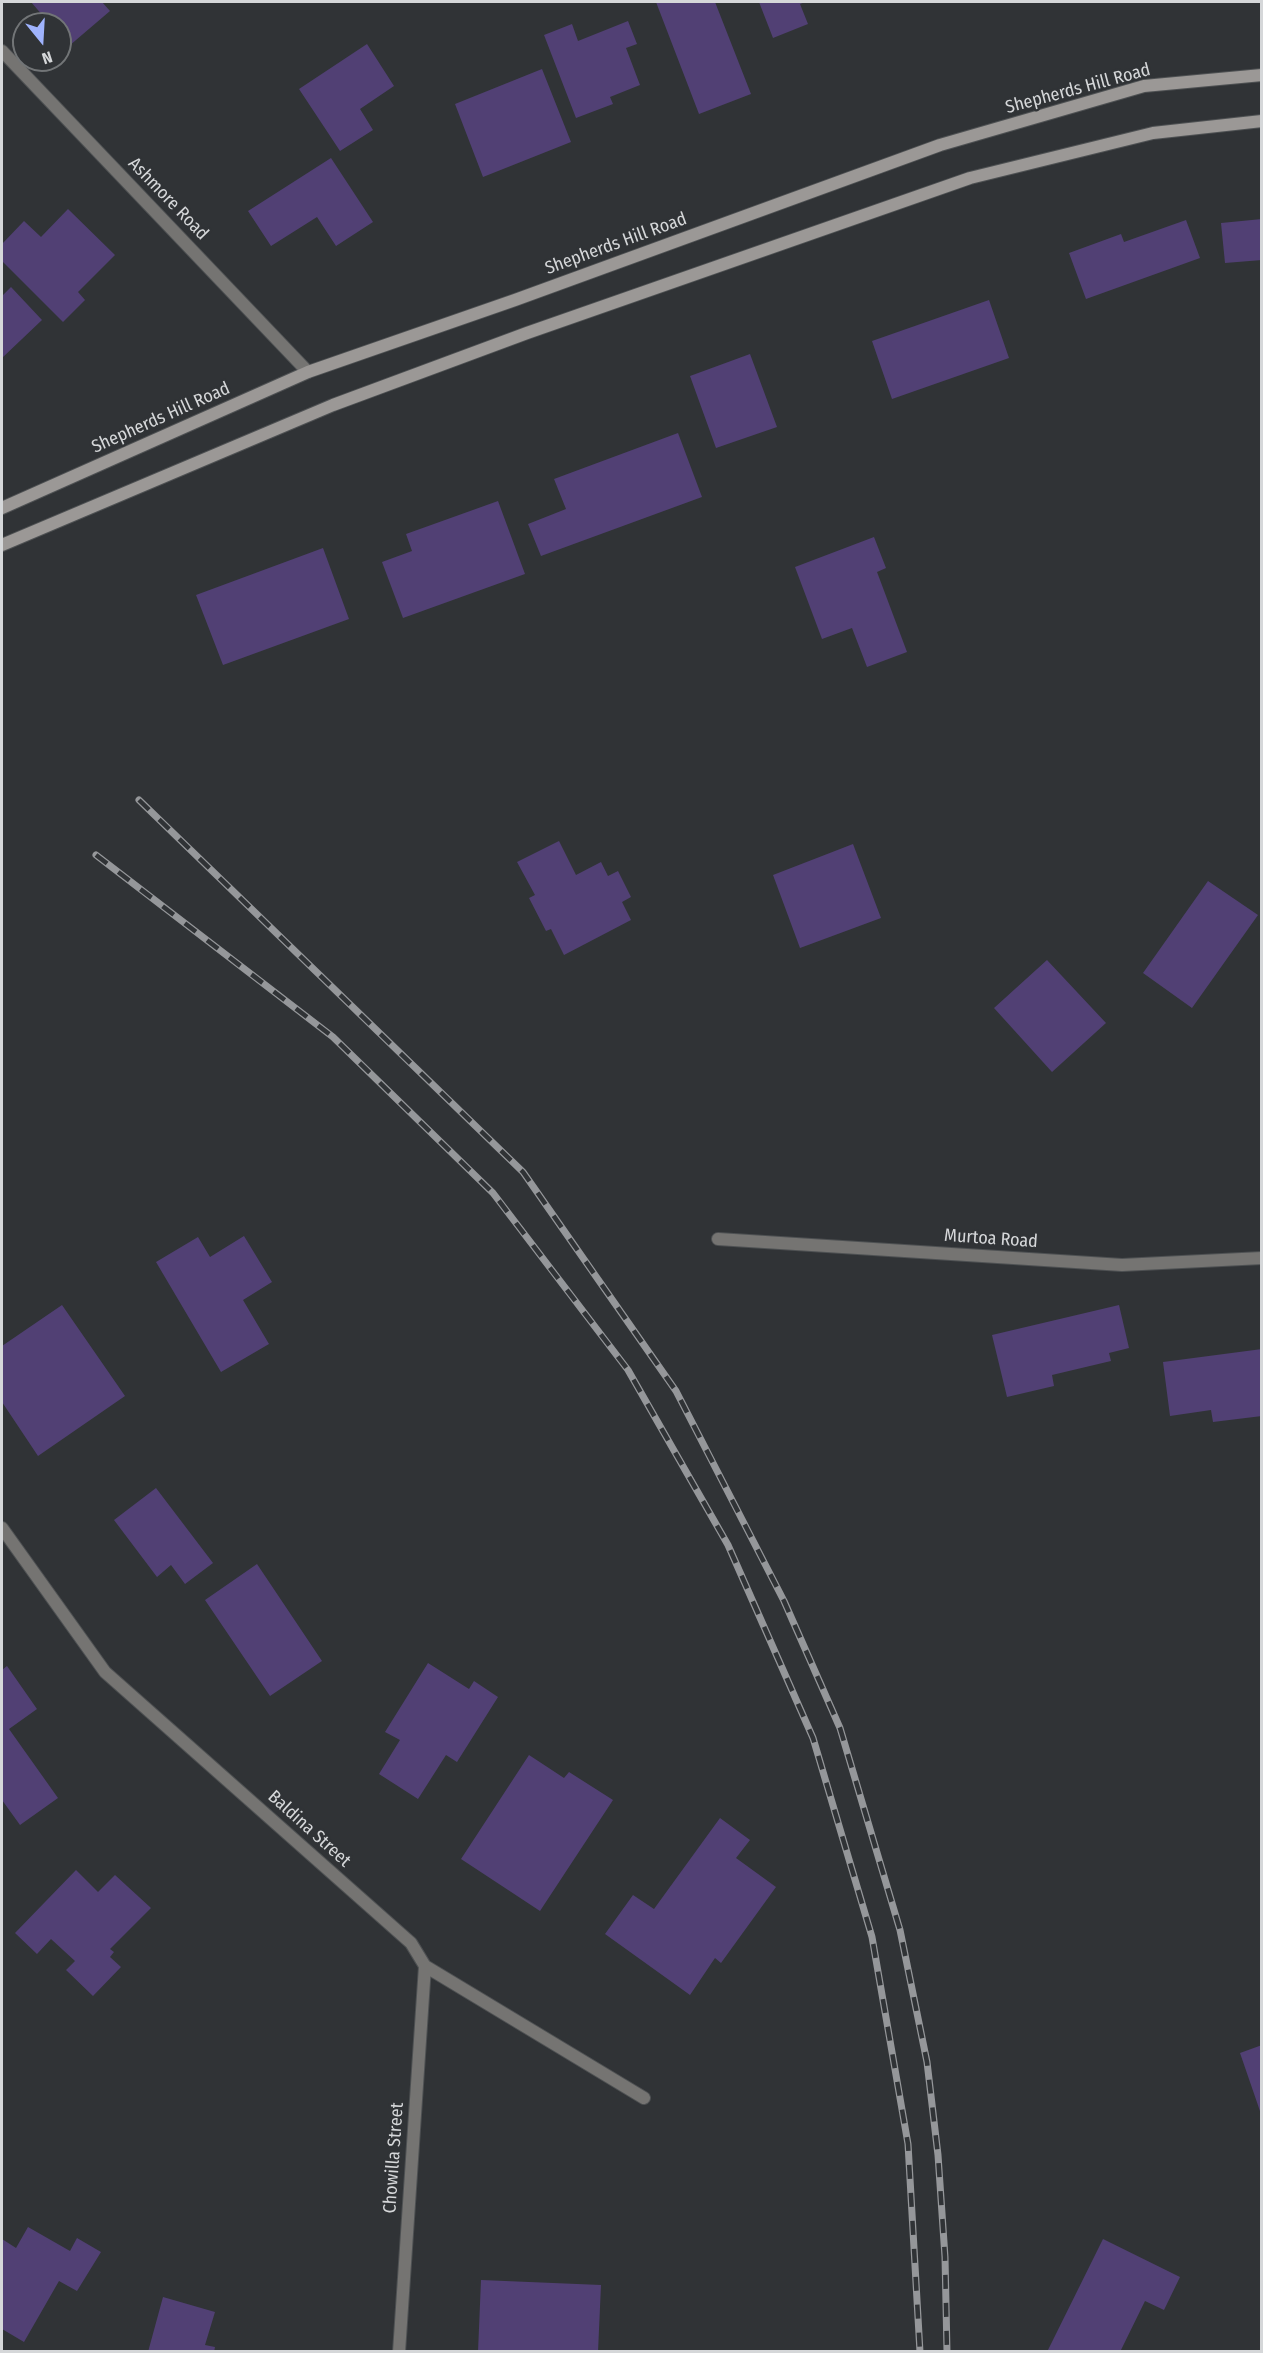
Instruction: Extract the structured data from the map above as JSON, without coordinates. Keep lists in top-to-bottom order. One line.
{"streets":{"main road":["Shepherds Hill Road"],"street":["Ashmore Road","Murtoa Road","Baldina Street","Chowilla Street"]},"crossings":[["Shepherds Hill Road","Ashmore Road"],["Baldina Street","Chowilla Street"]],"north":"bottom"}
